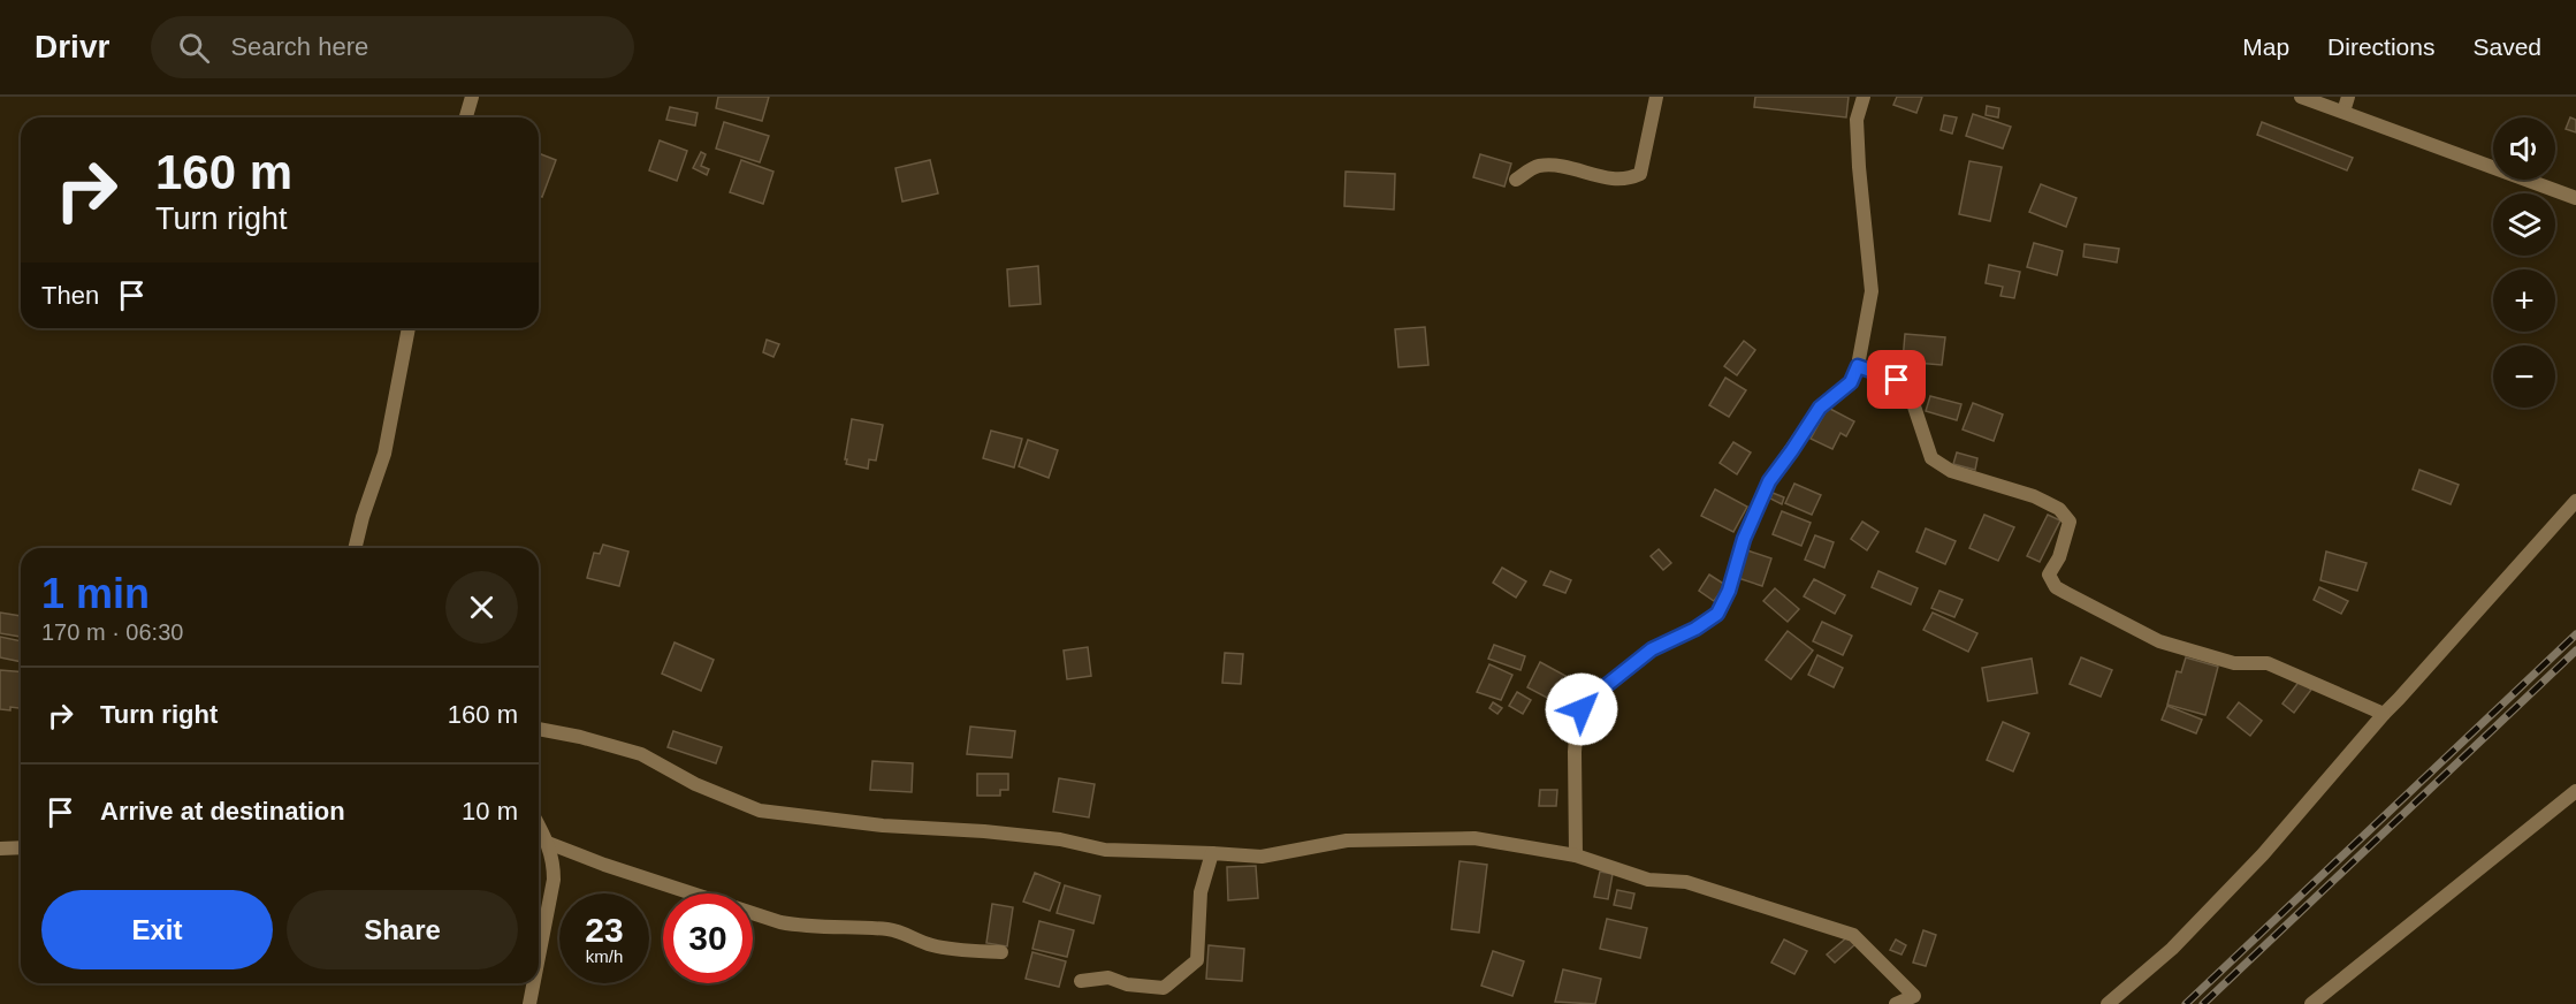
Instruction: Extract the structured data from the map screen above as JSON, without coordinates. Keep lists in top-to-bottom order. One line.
{"page":{"header":"Drivr","search":"Search here","nav":["Map","Directions","Saved"],"map_buttons":["+","−"],"turn":["160 m","Turn right"],"then":"Then","heading":["1 min","170 m · 06:30"],"list":[{"name":"Turn right","value":"160 m"},{"name":"Arrive at destination","value":"10 m"}],"buttons":["Exit","Share"],"speed":"23 km/h","limit":"30"}}
